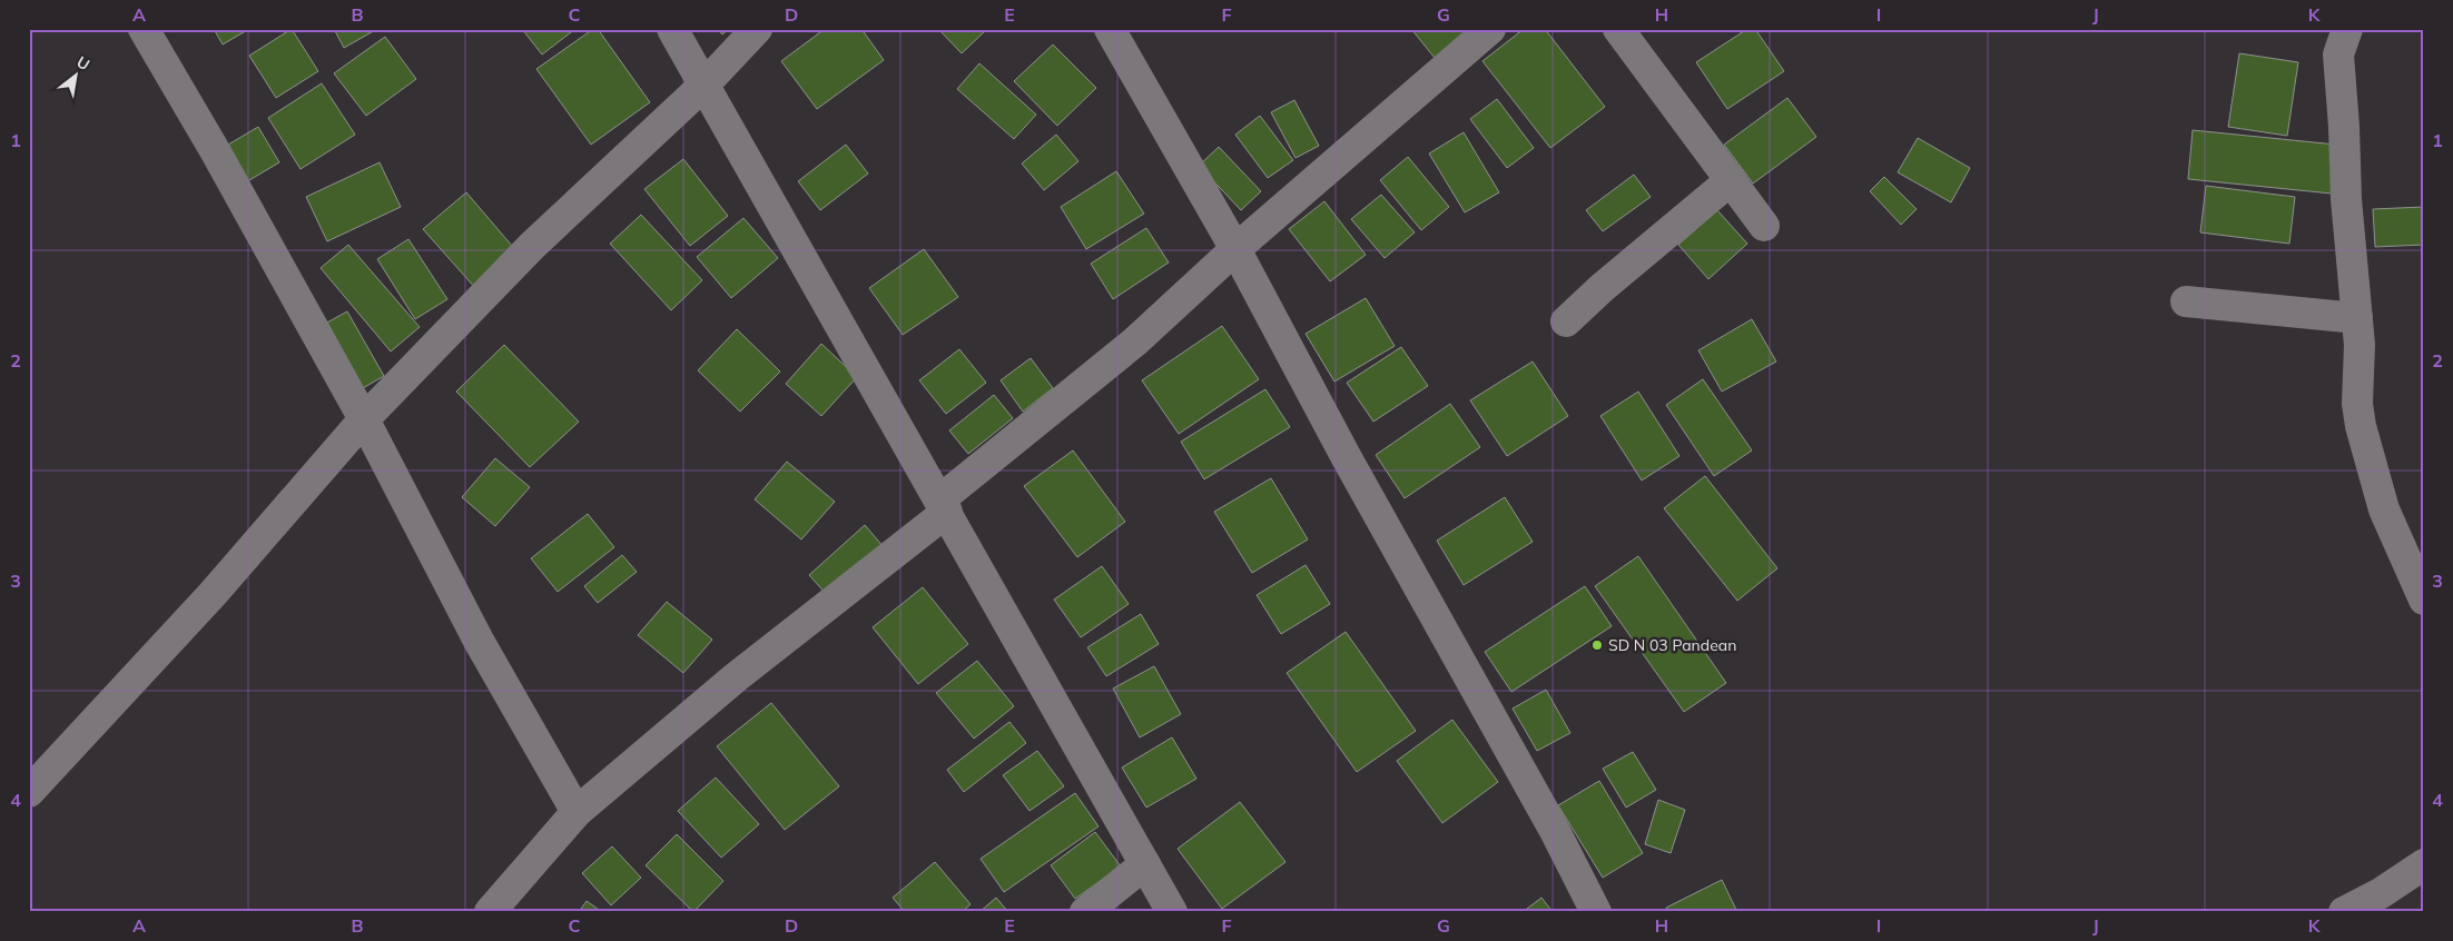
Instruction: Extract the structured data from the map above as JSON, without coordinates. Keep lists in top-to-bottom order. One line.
{"places":["SD N 03 Pandean"],"north":"top right","grid":{"columns":["A","B","C","D","E","F","G","H","I","J","K"],"rows":["1","2","3","4"]}}
